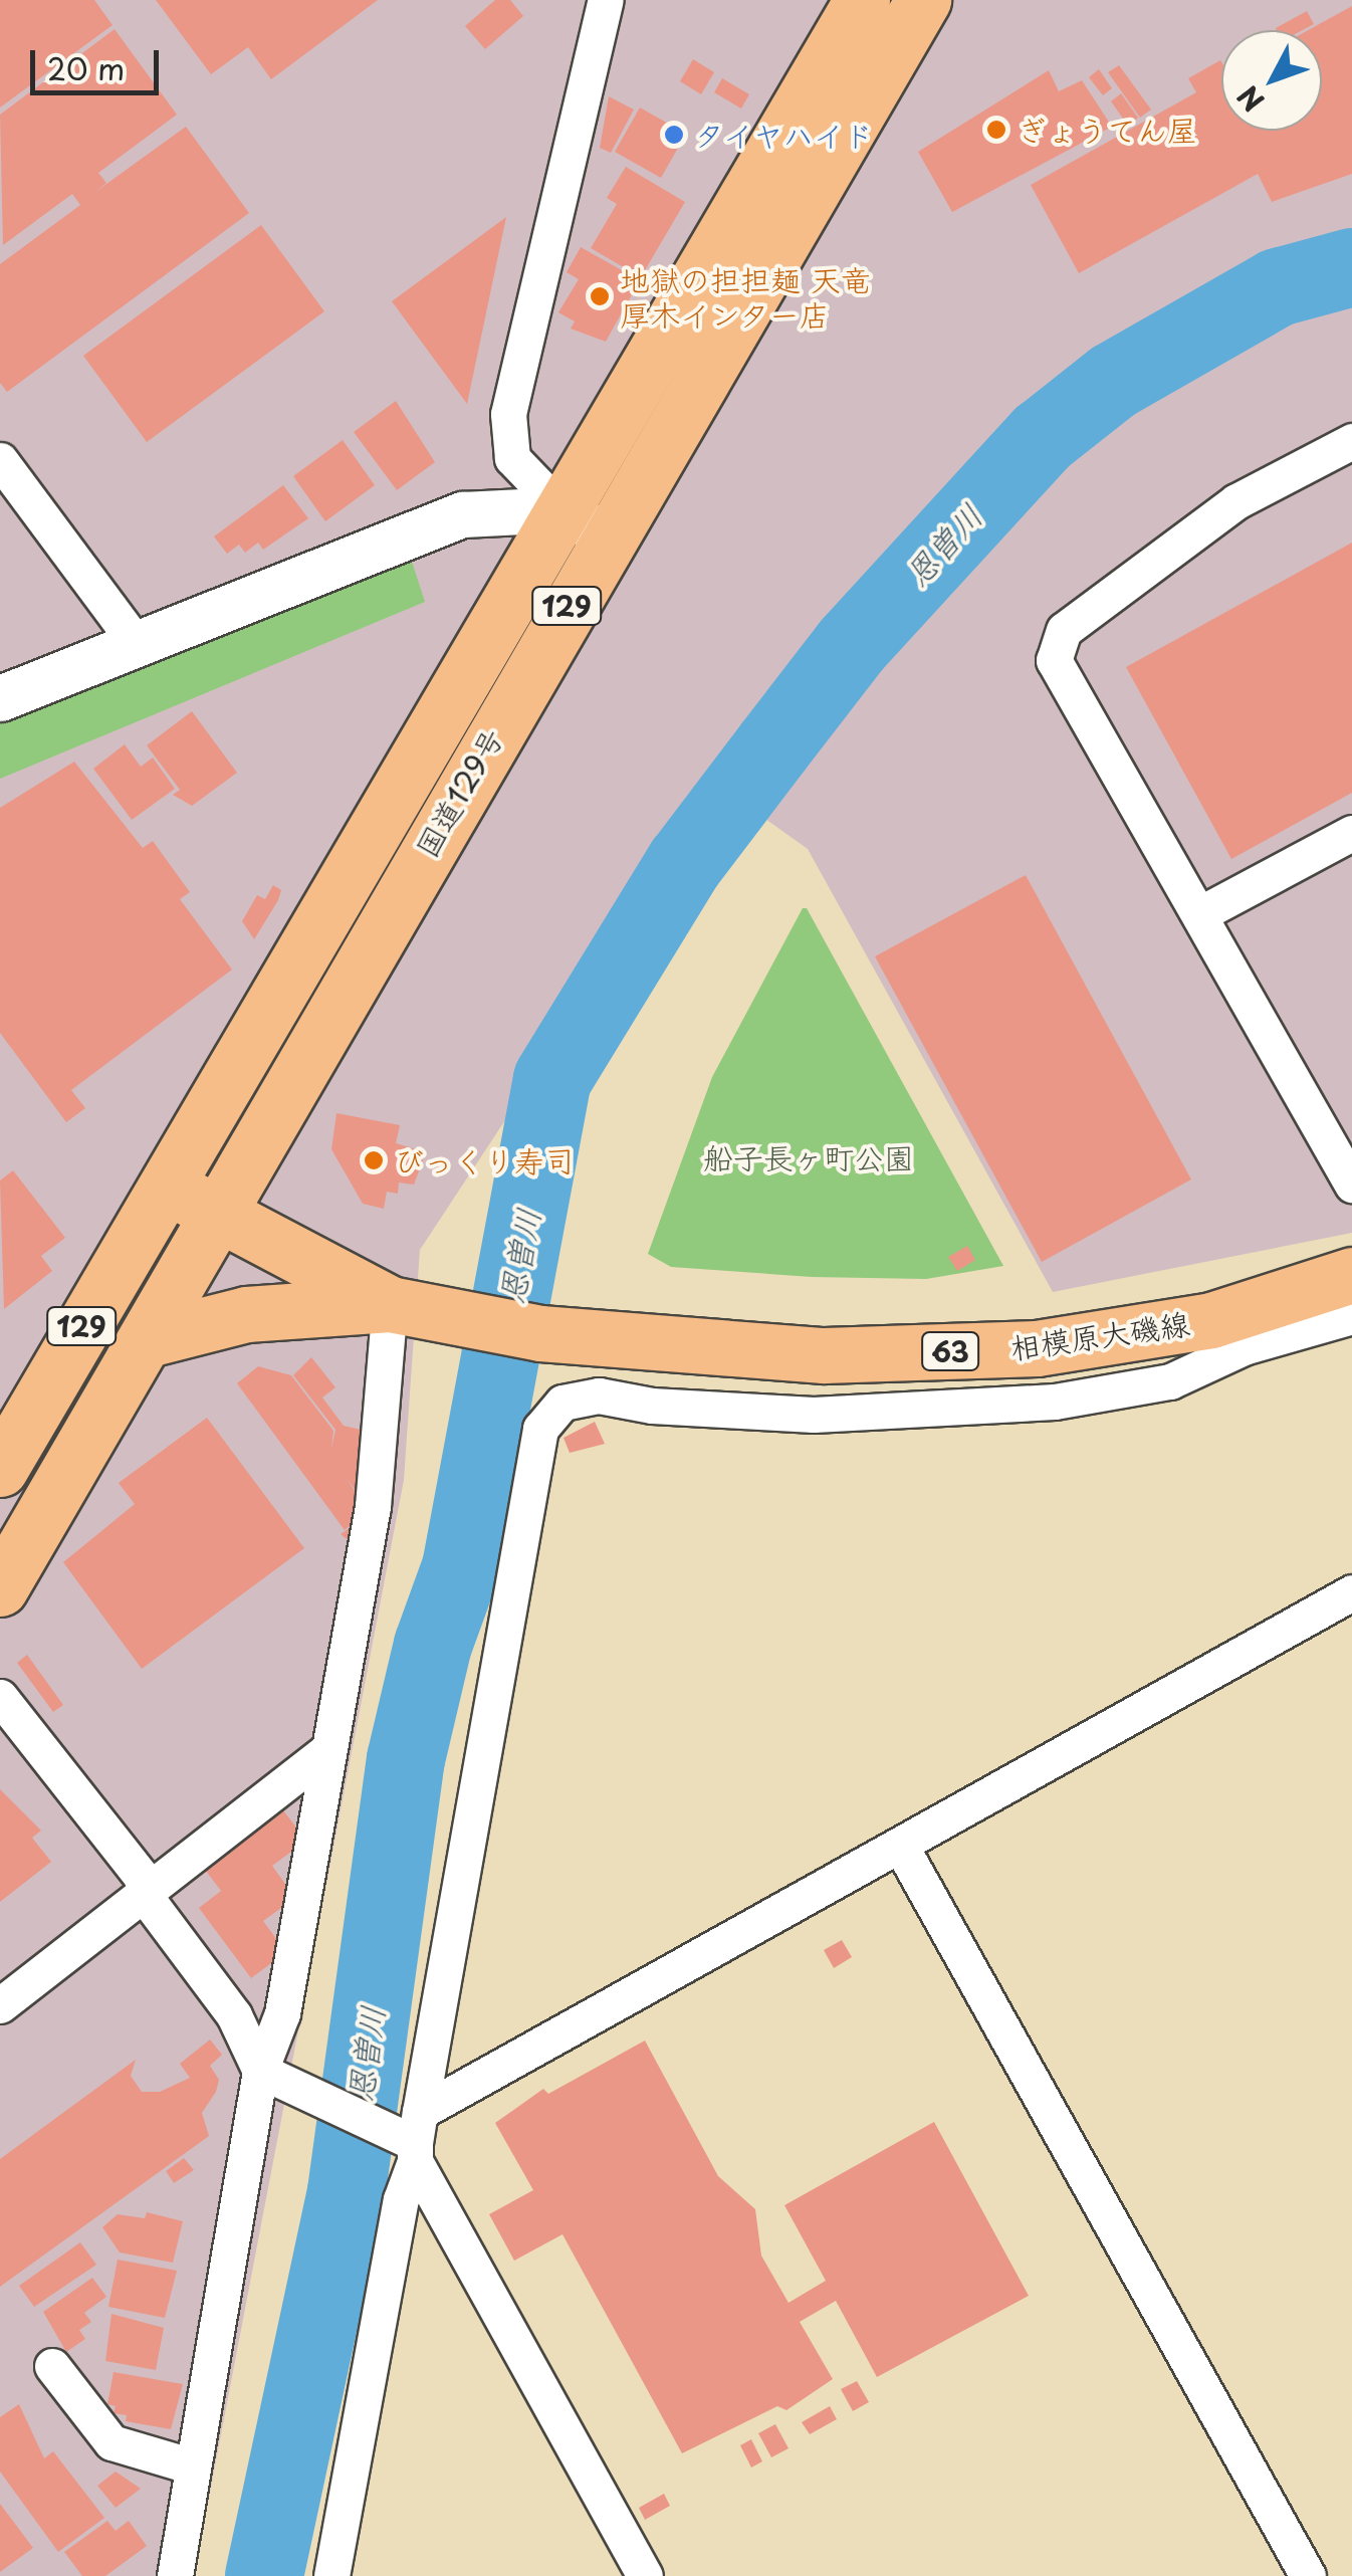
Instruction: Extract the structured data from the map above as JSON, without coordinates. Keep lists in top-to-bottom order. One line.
{"streets":{"main road":["129","国道129号","相模原大磯線","63"]},"crossings":[["国道129号","63"],["相模原大磯線","63"]],"water":["恩曽川"],"parks":["船子長ヶ町公園"],"places":["ぎょうてん屋","タイヤハイド","地獄の担担麺 天竜 厚木インター店","びっくり寿司"],"scale_bar":"20 m","north":"bottom left"}
